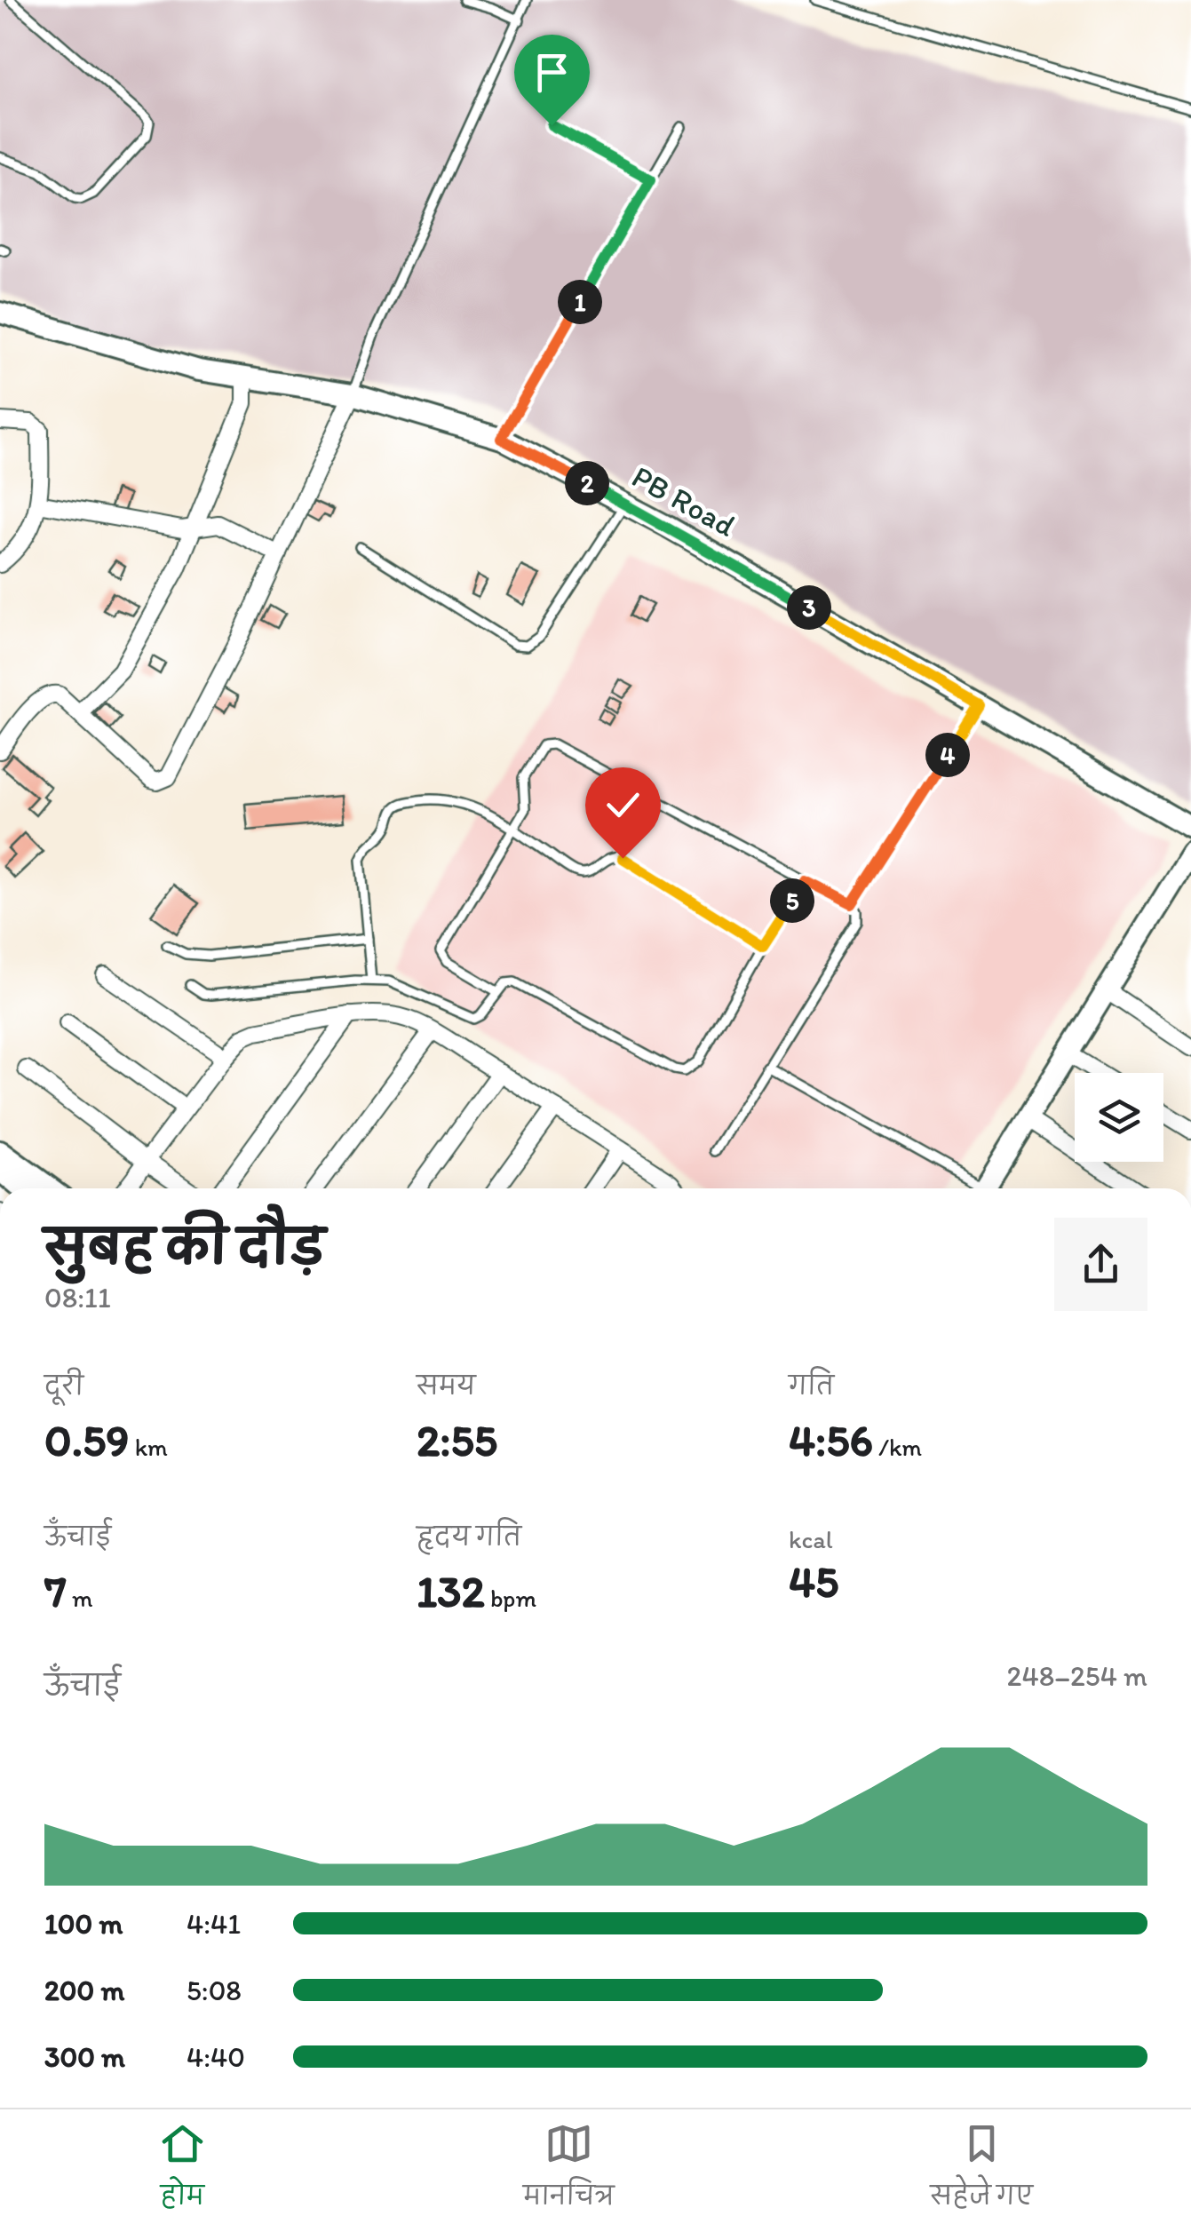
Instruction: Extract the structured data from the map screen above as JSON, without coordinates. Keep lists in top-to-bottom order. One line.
{"streets":{"street":["PB Road"]},"page":{"pins":["1","2","3","4","5"],"heading":["सुबह की दौड़","08:11"],"stats":[["दूरी","0.59 km"],["समय","2:55"],["गति","4:56 /km"],["ऊँचाई","7 m"],["हृदय गति","132 bpm"],["kcal","45"]],"chart":["ऊँचाई","248–254 m"],"list":[{"name":"100 m","note":"4:41"},{"name":"200 m","note":"5:08"},{"name":"300 m","note":"4:40"}],"tabs":["होम","मानचित्र","सहेजे गए"]}}
